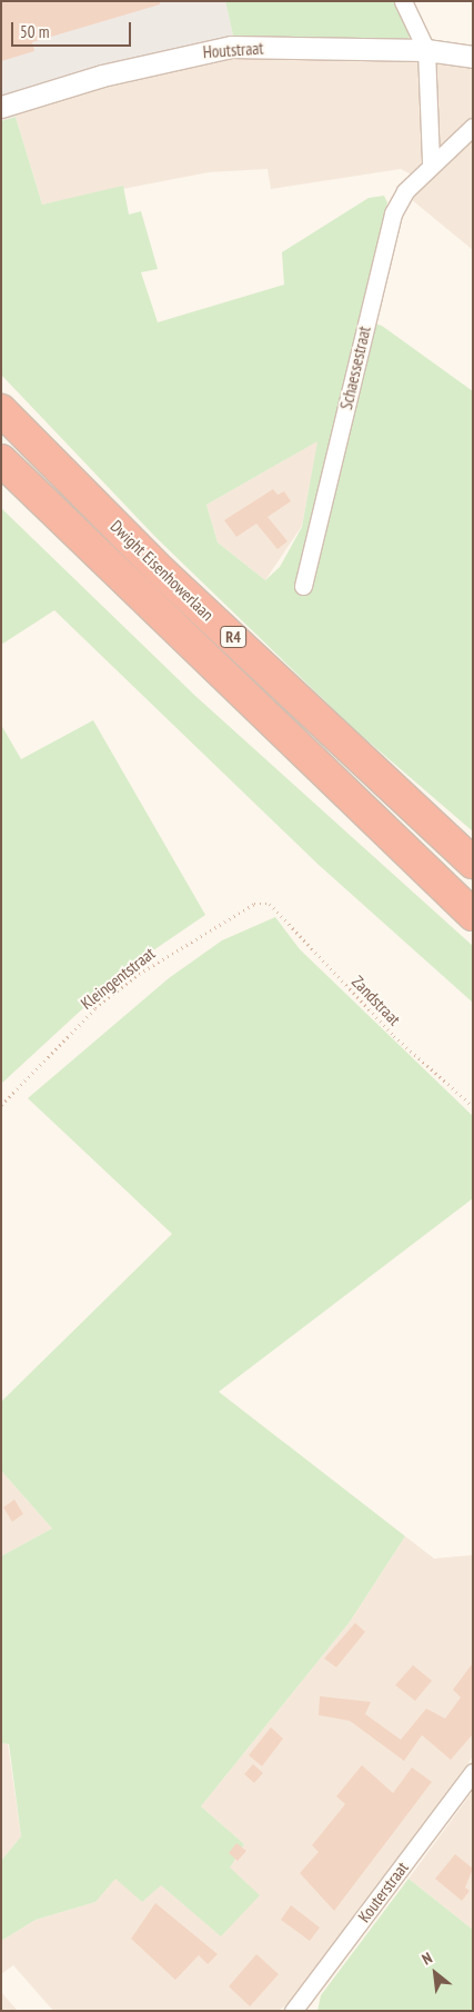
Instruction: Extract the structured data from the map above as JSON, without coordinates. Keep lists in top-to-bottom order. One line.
{"streets":{"highway":["Dwight Eisenhowerlaan","R4"],"street":["Houtstraat","Schaessestraat","Kouterstraat"],"path":["Kleingentstraat","Zandstraat"]},"crossings":[["Kleingentstraat","Zandstraat"]],"scale_bar":"50 m","north":"top left"}
